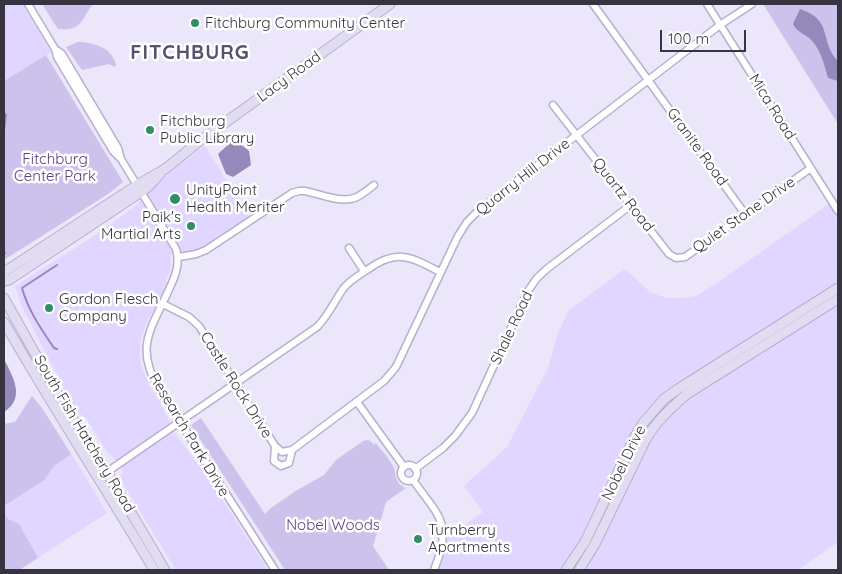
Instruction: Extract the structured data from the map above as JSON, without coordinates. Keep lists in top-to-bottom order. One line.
{"streets":{"main road":["Lacy Road","South Fish Hatchery Road","Nobel Drive"],"street":["Mica Road","Granite Road","Quarry Hill Drive","Quartz Road","Quiet Stone Drive","Shale Road","Castle Rock Drive","Research Park Drive"]},"crossings":[["Mica Road","Quarry Hill Drive"],["Mica Road","Quiet Stone Drive"],["Granite Road","Quarry Hill Drive"],["Granite Road","Quiet Stone Drive"],["Quarry Hill Drive","Quartz Road"],["Quarry Hill Drive","Castle Rock Drive"],["Quartz Road","Quiet Stone Drive"],["Quartz Road","Shale Road"],["Castle Rock Drive","Research Park Drive"]],"districts":["FITCHBURG"],"parks":["Fitchburg Center Park","Nobel Woods"],"places":["Fitchburg Community Center","Fitchburg Public Library","UnityPoint Health Meriter","Paik's Martial Arts","Gordon Flesch Company","Turnberry Apartments"],"scale_bar":"100 m"}
